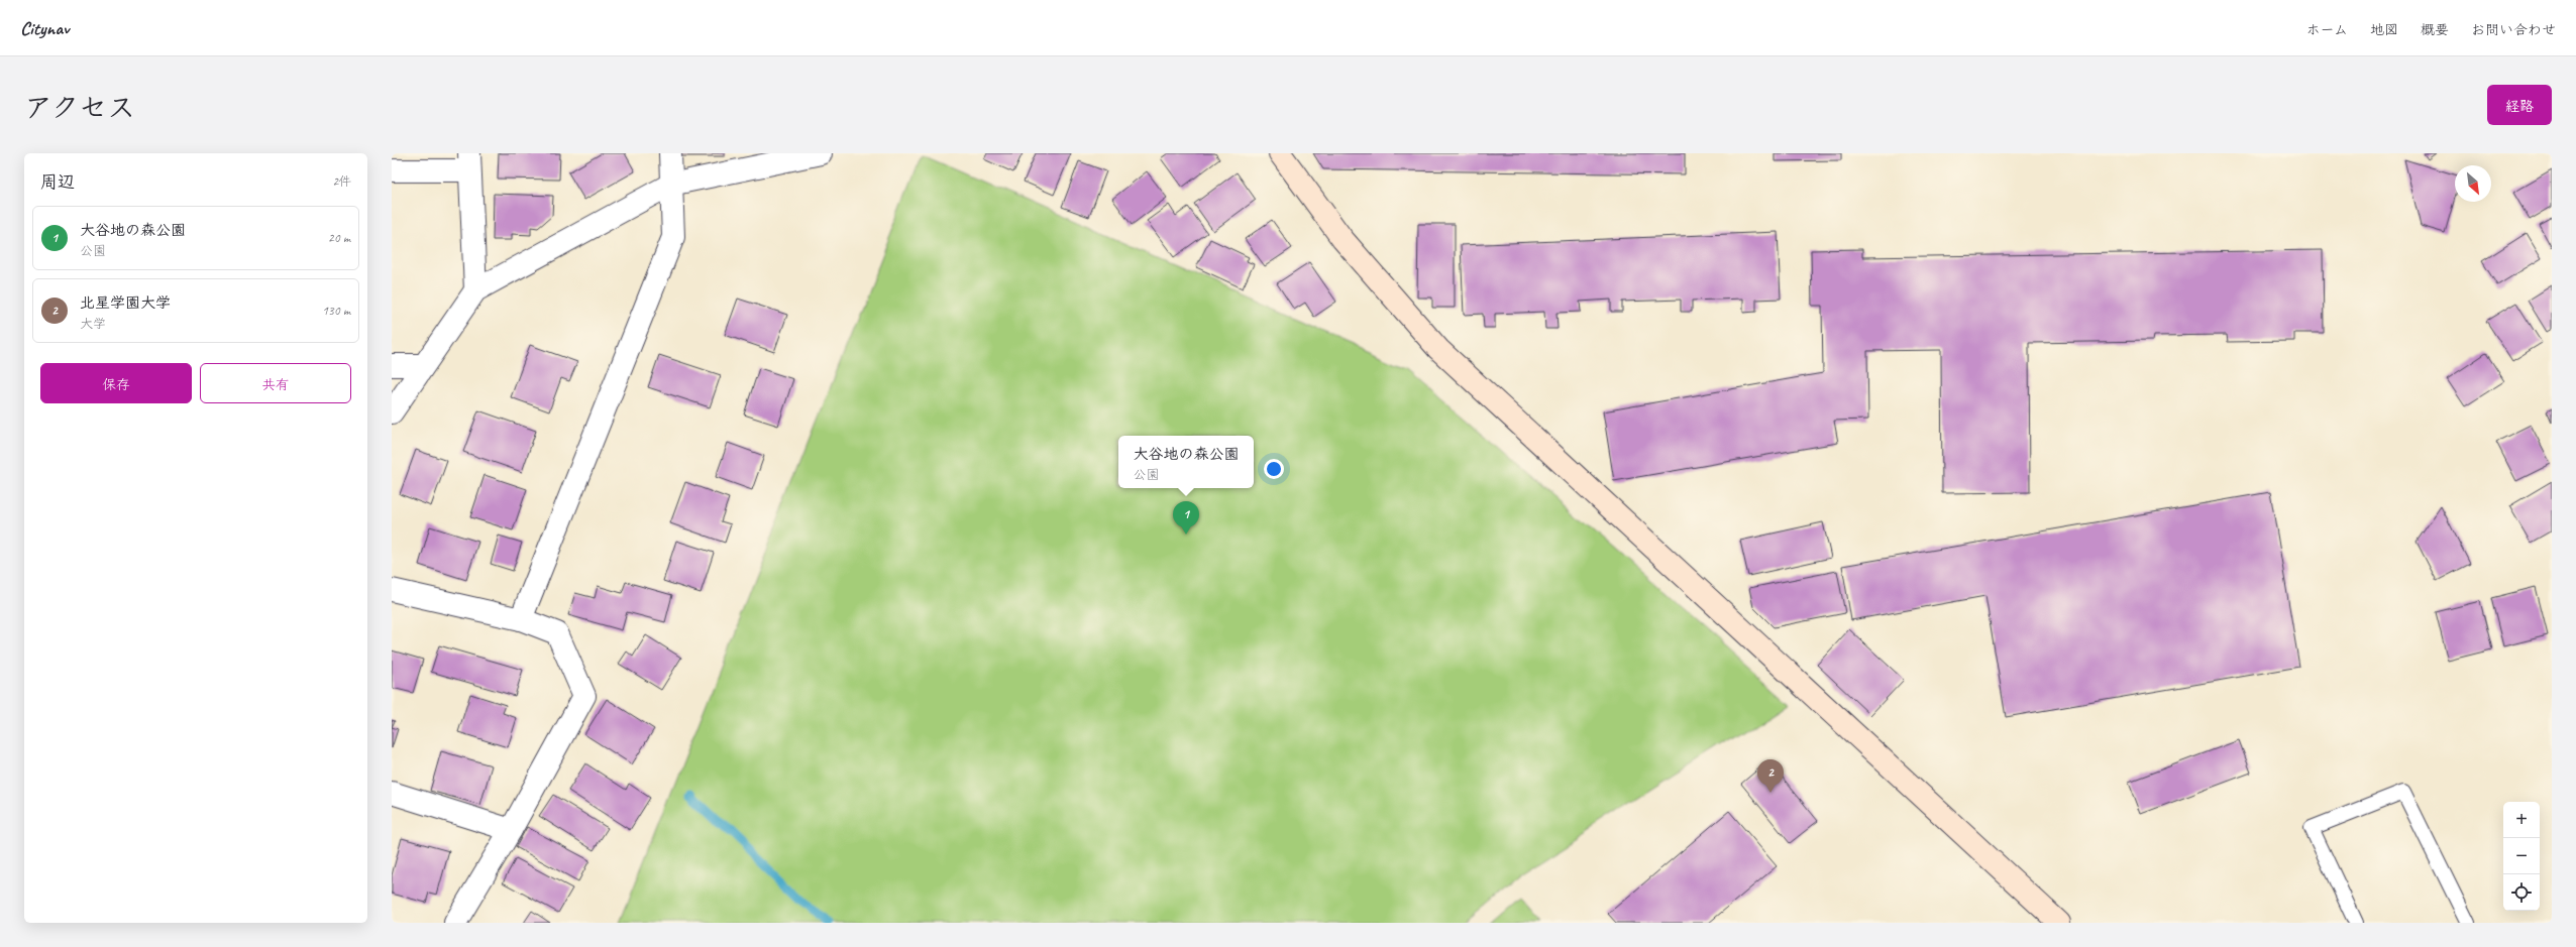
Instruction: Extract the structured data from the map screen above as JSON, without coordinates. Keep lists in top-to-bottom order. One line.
{"north":"bottom right","page":{"header":"Citynav","nav":["ホーム","地図","概要","お問い合わせ"],"title":"アクセス","buttons":["経路",["保存","共有"]],"heading":["周辺","2件"],"list":[{"mark":"1","name":"大谷地の森公園","note":"公園","value":"20 m"},{"mark":"2","name":"北星学園大学","note":"大学","value":"130 m"}],"popup":["大谷地の森公園","公園"],"pins":["1","2"],"map_buttons":["+","−"]}}
